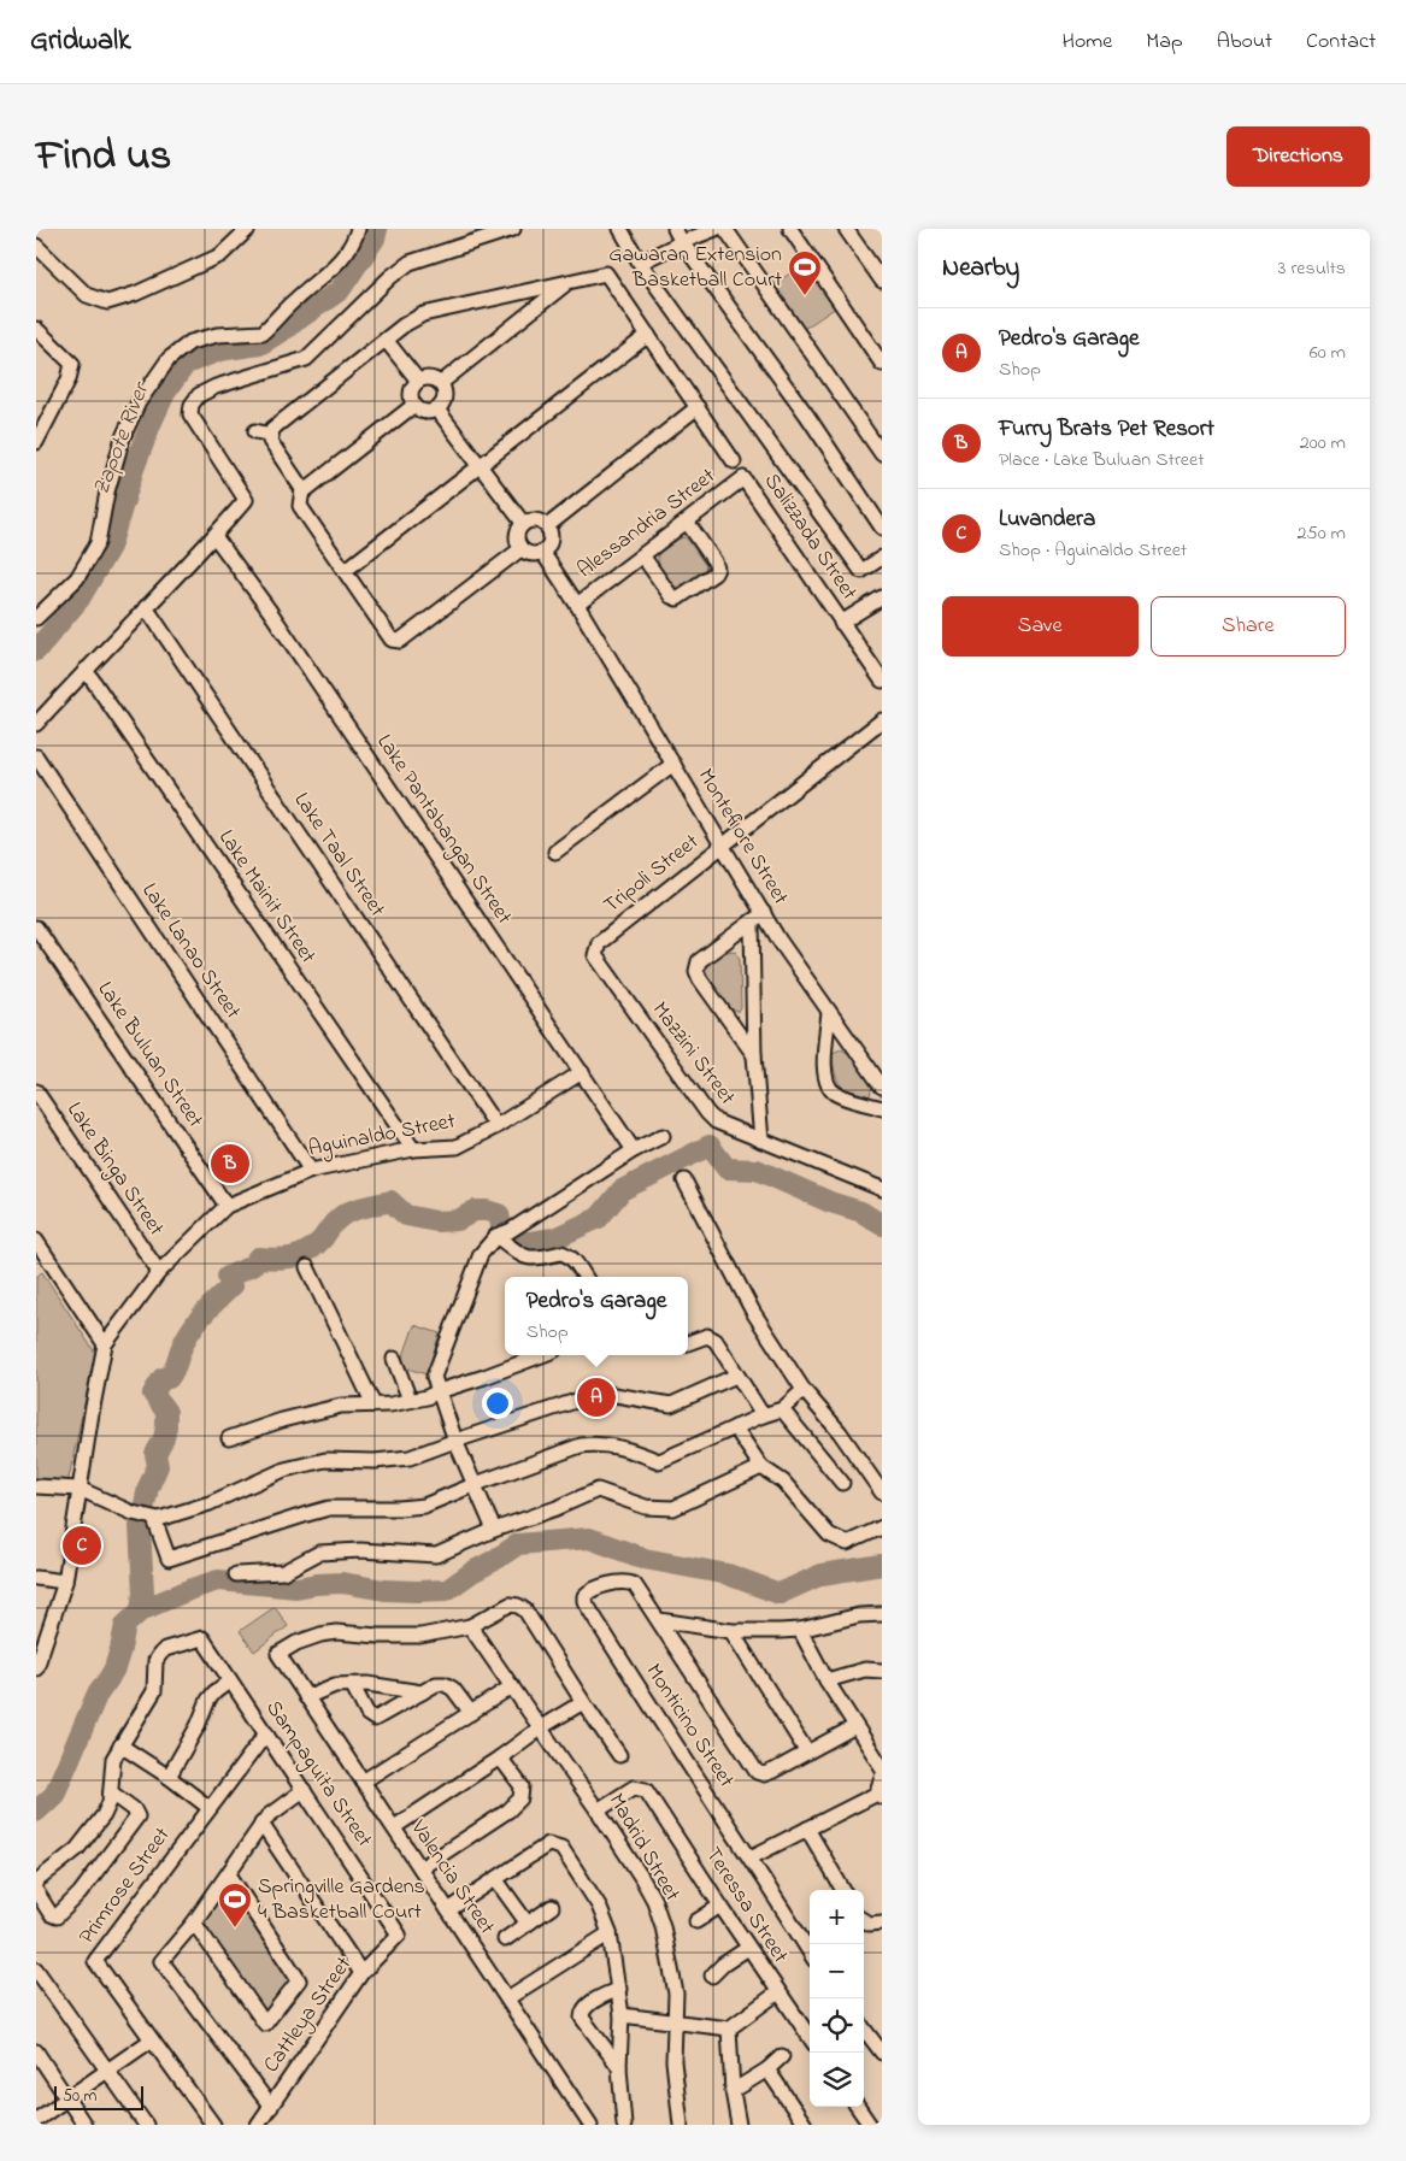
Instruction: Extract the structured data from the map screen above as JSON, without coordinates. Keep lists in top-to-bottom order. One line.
{"streets":{"street":["Alessandria Street","Salizzada Street","Lake Pantabangan Street","Montefiore Street","Lake Taal Street","Tripoli Street","Lake Mainit Street","Lake Lanao Street","Mazzini Street","Lake Buluan Street","Aguinaldo Street","Lake Binga Street","Monticino Street","Sampaguita Street","Madrid Street","Valencia Street","Primrose Street","Teressa Street","Cattleya Street"]},"crossings":[["Alessandria Street","Salizzada Street"],["Alessandria Street","Montefiore Street"],["Lake Pantabangan Street","Aguinaldo Street"],["Montefiore Street","Tripoli Street"],["Lake Taal Street","Aguinaldo Street"],["Tripoli Street","Mazzini Street"],["Lake Mainit Street","Aguinaldo Street"],["Lake Lanao Street","Aguinaldo Street"],["Lake Buluan Street","Aguinaldo Street"],["Aguinaldo Street","Lake Binga Street"],["Sampaguita Street","Primrose Street"],["Sampaguita Street","Cattleya Street"],["Madrid Street","Valencia Street"],["Madrid Street","Teressa Street"]],"water":["Zapote River"],"places":{"sports":["Gawaran Extension Basketball Court","Springville Gardens 4 Basketball Court"]},"scale_bar":"50 m","page":{"header":"Gridwalk","nav":["Home","Map","About","Contact"],"title":"Find us","buttons":["Directions",["Save","Share"]],"heading":["Nearby","3 results"],"list":[{"mark":"A","name":"Pedro's Garage","note":"Shop","value":"60 m"},{"mark":"B","name":"Furry Brats Pet Resort","note":"Place · Lake Buluan Street","value":"200 m"},{"mark":"C","name":"Luvandera","note":"Shop · Aguinaldo Street","value":"250 m"}],"pins":["B","A","C"],"popup":["Pedro's Garage","Shop"],"map_buttons":["+","−"],"scale":"50 m"}}
